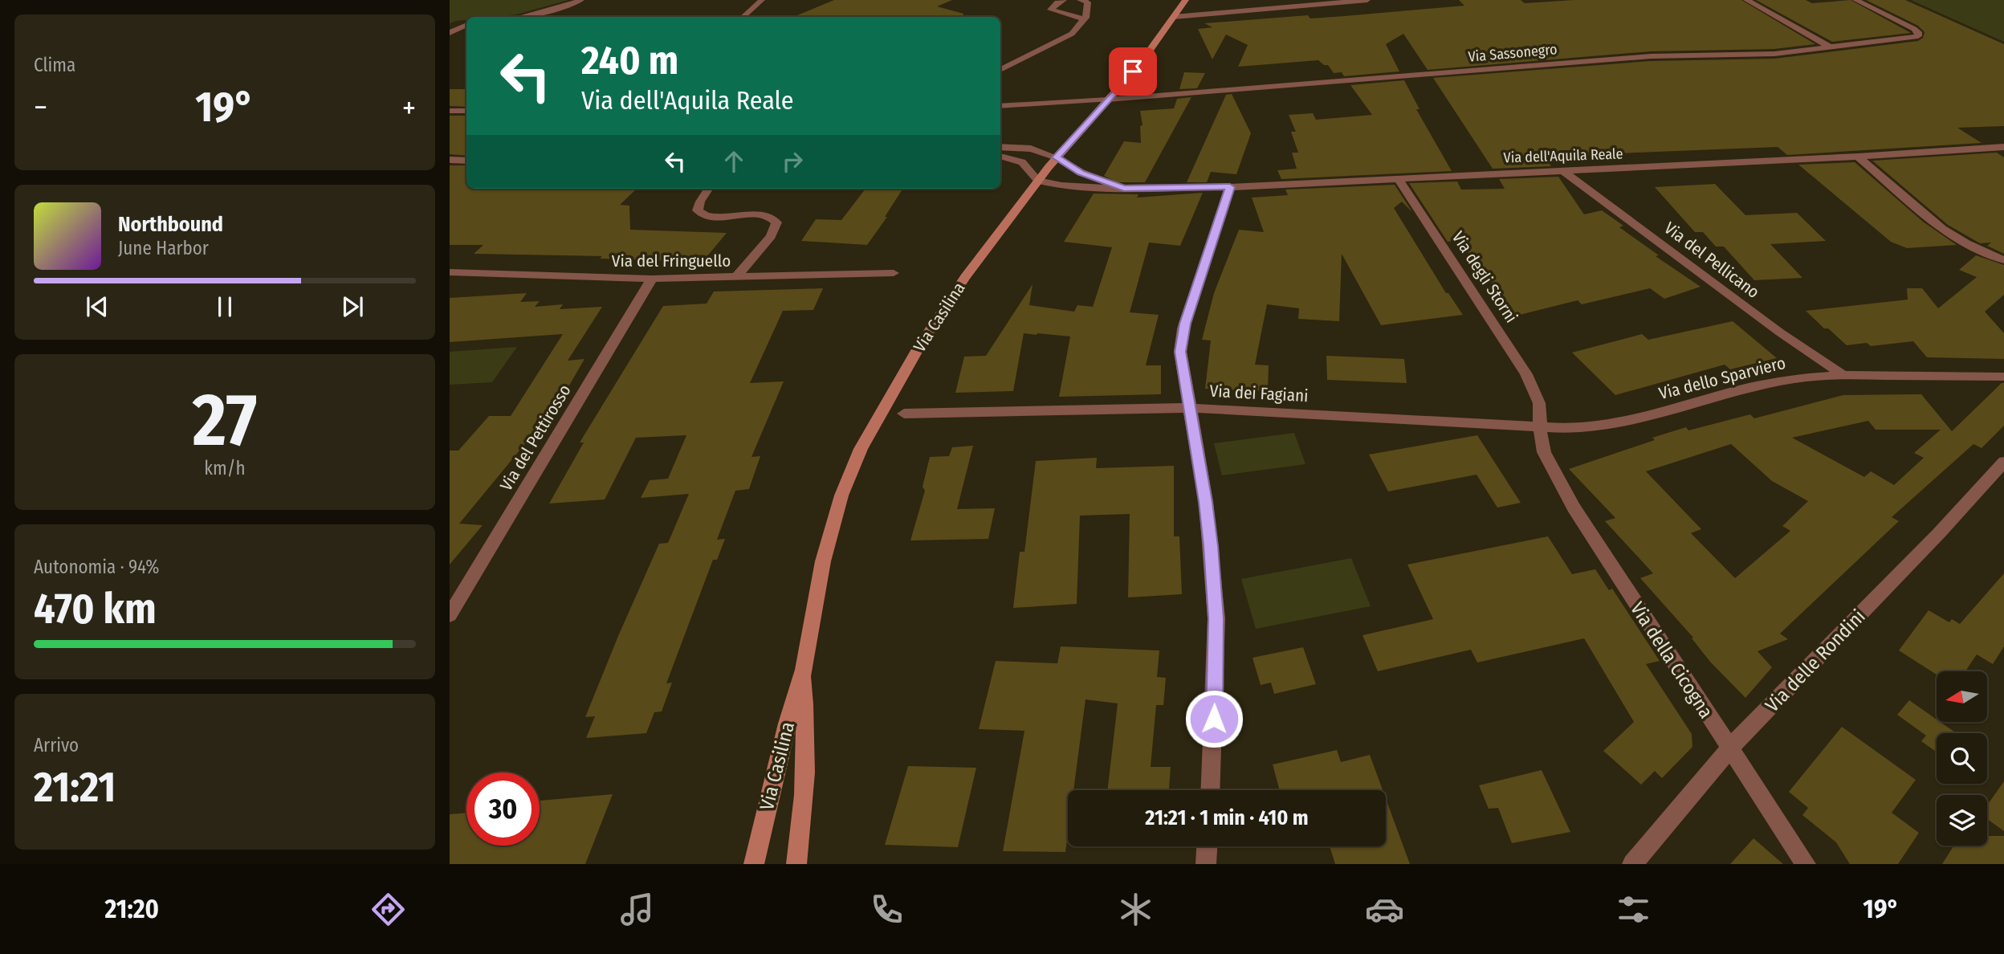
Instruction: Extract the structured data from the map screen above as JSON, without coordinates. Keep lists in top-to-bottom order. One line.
{"streets":{"main road":["Via Casilina"],"street":["Via Sassonegro","Via dell'Aquila Reale","Via del Pellicano","Via del Fringuello","Via degli Storni","Via dello Sparviero","Via dei Fagiani","Via del Pettirosso","Via della Cicogna","Via delle Rondini"]},"crossings":[["Via Sassonegro","Via Casilina"],["Via dell'Aquila Reale","Via del Pellicano"],["Via dell'Aquila Reale","Via degli Storni"],["Via dell'Aquila Reale","Via Casilina"],["Via del Pellicano","Via dello Sparviero"],["Via del Fringuello","Via del Pettirosso"],["Via degli Storni","Via dello Sparviero"],["Via degli Storni","Via dei Fagiani"],["Via degli Storni","Via della Cicogna"],["Via dello Sparviero","Via dei Fagiani"],["Via della Cicogna","Via delle Rondini"]],"north":"left","page":{"tile":["Clima",["27","km/h"],["Autonomia · 94%","470 km"],["Arrivo","21:21"]],"turn":["240 m","Via dell'Aquila Reale"],"heat":["−","19°","+"],"song":["Northbound","June Harbor"],"limit":"30","trip":"21:21 · 1 min · 410 m","tabs":["21:20","19°"]}}
